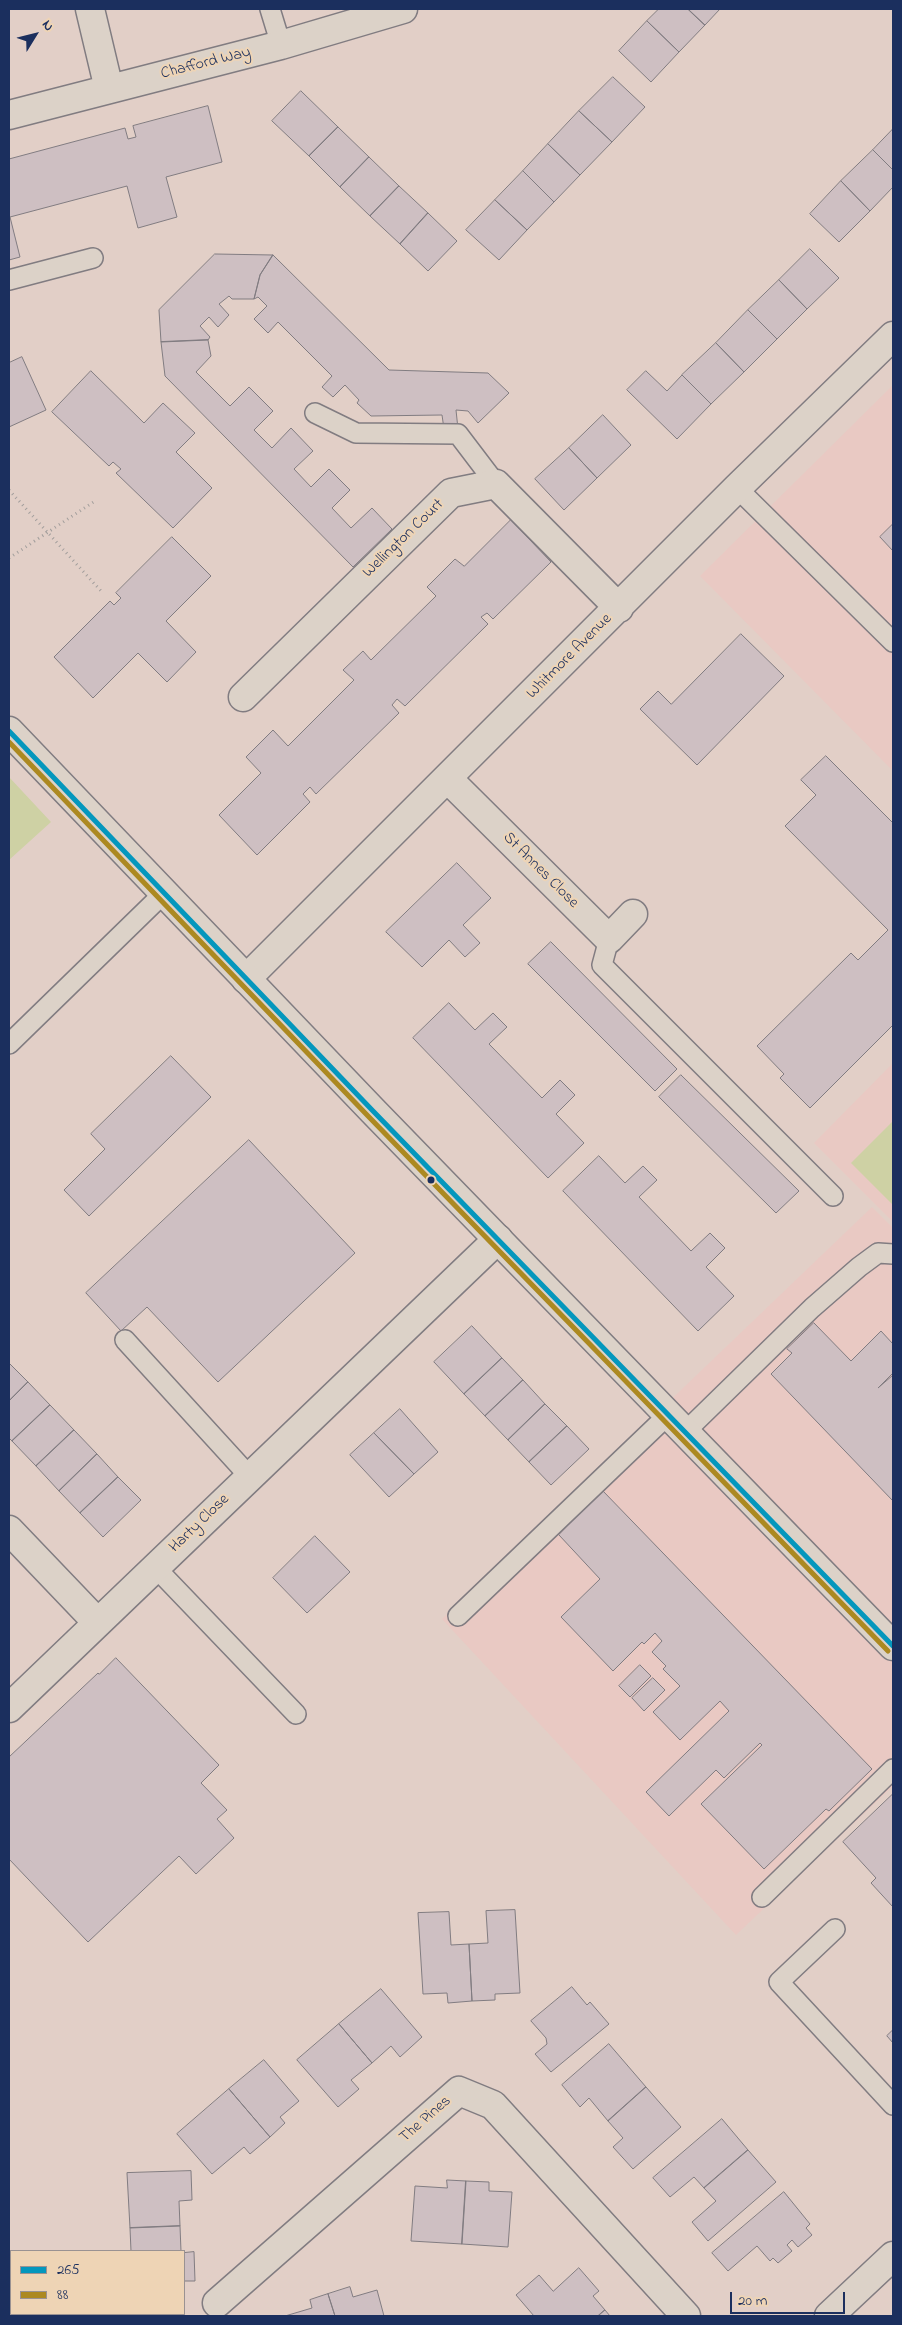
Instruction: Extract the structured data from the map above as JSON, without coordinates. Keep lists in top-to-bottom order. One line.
{"streets":{"street":["Chafford Way","Wellington Court","Whitmore Avenue","St Annes Close","Harty Close","The Pines"]},"crossings":[["Whitmore Avenue","St Annes Close"]],"lines":["transit line 265","transit line 88"],"legend":["265","88"],"scale_bar":"20 m","north":"top right"}
